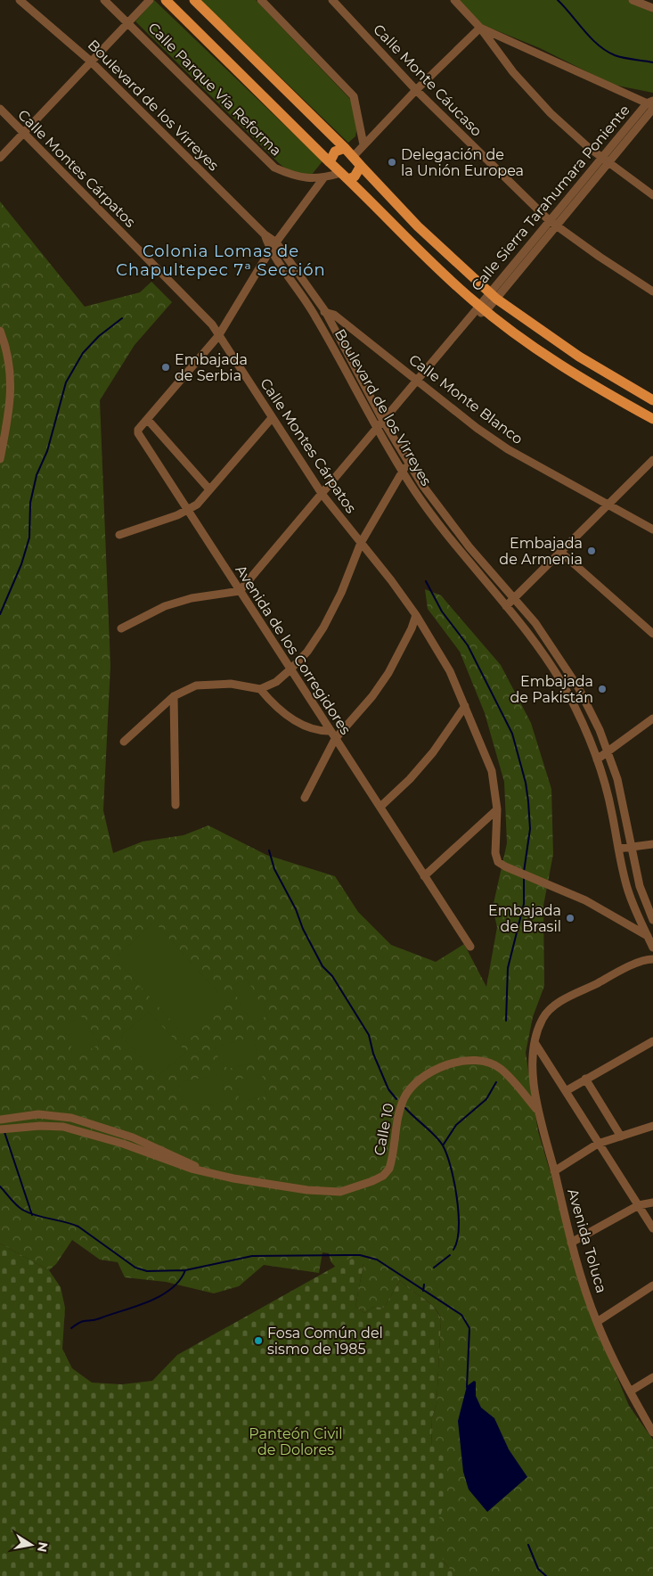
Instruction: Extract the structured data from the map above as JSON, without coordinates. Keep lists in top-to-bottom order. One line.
{"streets":{"street":["Calle Monte Cáucaso","Calle Parque Vía Reforma","Boulevard de los Virreyes","Calle Montes Cárpatos","Calle Sierra Tarahumara Poniente","Calle Monte Blanco","Avenida de los Corregidores","Calle 10","Avenida Toluca"]},"crossings":[["Calle Monte Cáucaso","Calle Sierra Tarahumara Poniente"],["Boulevard de los Virreyes","Calle Montes Cárpatos"],["Boulevard de los Virreyes","Calle Sierra Tarahumara Poniente"],["Boulevard de los Virreyes","Calle Monte Blanco"],["Calle Montes Cárpatos","Calle Sierra Tarahumara Poniente"],["Calle Sierra Tarahumara Poniente","Calle Monte Blanco"],["Calle Sierra Tarahumara Poniente","Avenida de los Corregidores"],["Calle 10","Avenida Toluca"]],"districts":["Colonia Lomas de Chapultepec 7ª Sección"],"parks":["Panteón Civil de Dolores"],"places":["Delegación de la Unión Europea","Embajada de Serbia","Embajada de Armenia","Embajada de Pakistán","Embajada de Brasil","Fosa Común del sismo de 1985"],"north":"right"}
